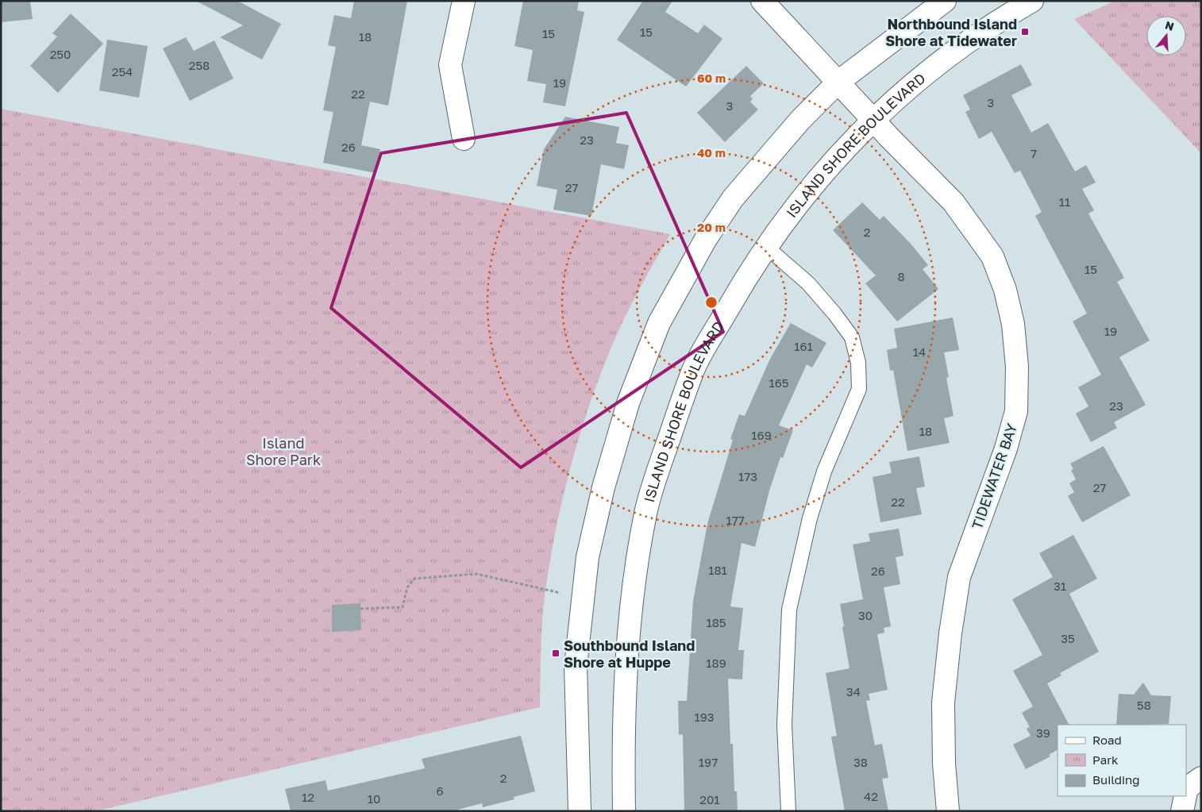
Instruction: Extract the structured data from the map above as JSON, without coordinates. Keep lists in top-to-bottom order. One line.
{"streets":{"street":["ISLAND SHORE BOULEVARD","TIDEWATER BAY"]},"crossings":[["ISLAND SHORE BOULEVARD","TIDEWATER BAY"]],"parks":["Island Shore Park"],"places":{"transit":["Northbound Island Shore at Tidewater","Southbound Island Shore at Huppe"]},"house_numbers":["15","15","18","250","258","254","19","22","3","3","23","26","7","27","11","2","15","8","19","161","14","165","23","18","169","173","27","22","177","181","26","31","30","185","35","189","34","58","193","39","197","38","2","6","42","12","10","201"],"legend":["Road","Park","Building"],"north":"top","rings":["60 m","40 m","20 m"]}
